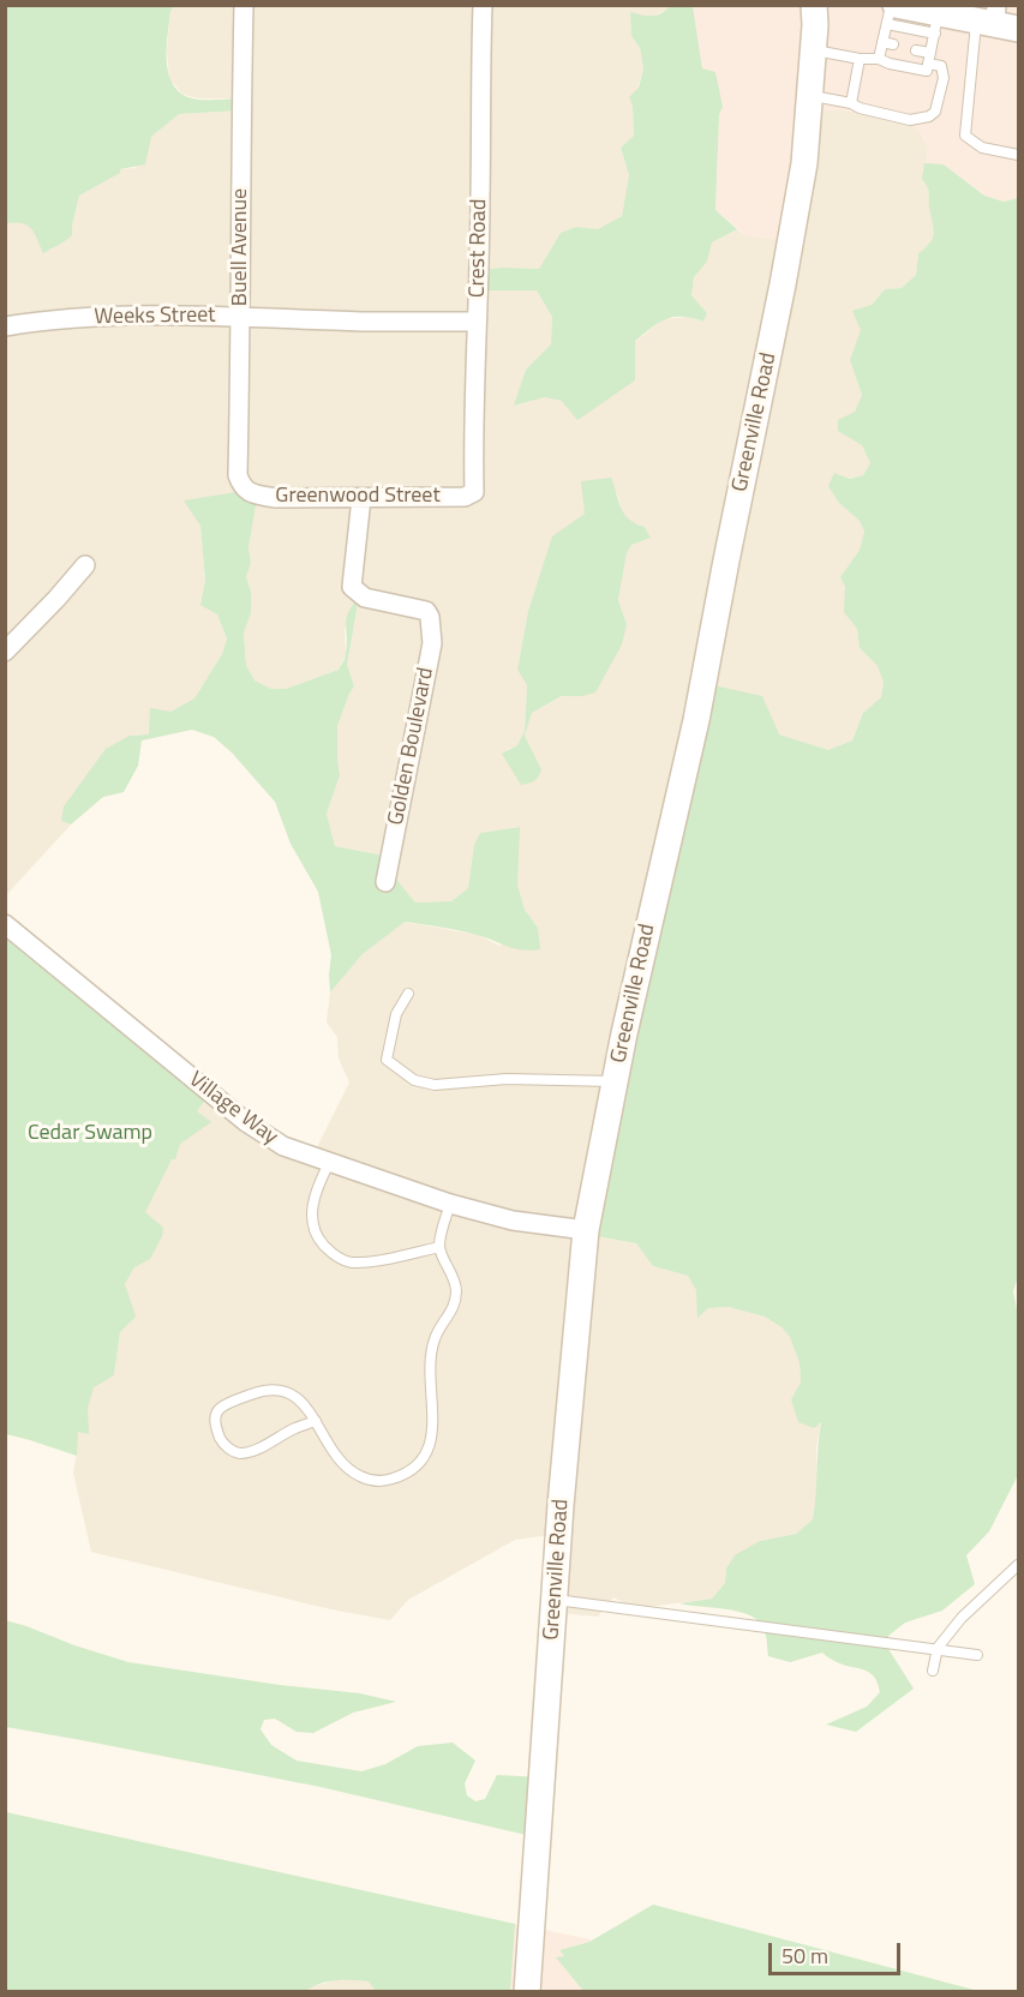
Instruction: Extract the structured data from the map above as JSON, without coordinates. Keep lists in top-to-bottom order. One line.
{"streets":{"main road":["Greenville Road"],"street":["Buell Avenue","Crest Road","Weeks Street","Greenwood Street","Golden Boulevard","Village Way"]},"crossings":[["Buell Avenue","Weeks Street"],["Buell Avenue","Greenwood Street"],["Crest Road","Weeks Street"],["Crest Road","Greenwood Street"],["Greenville Road","Village Way"],["Greenwood Street","Golden Boulevard"]],"parks":["Cedar Swamp"],"scale_bar":"50 m"}
